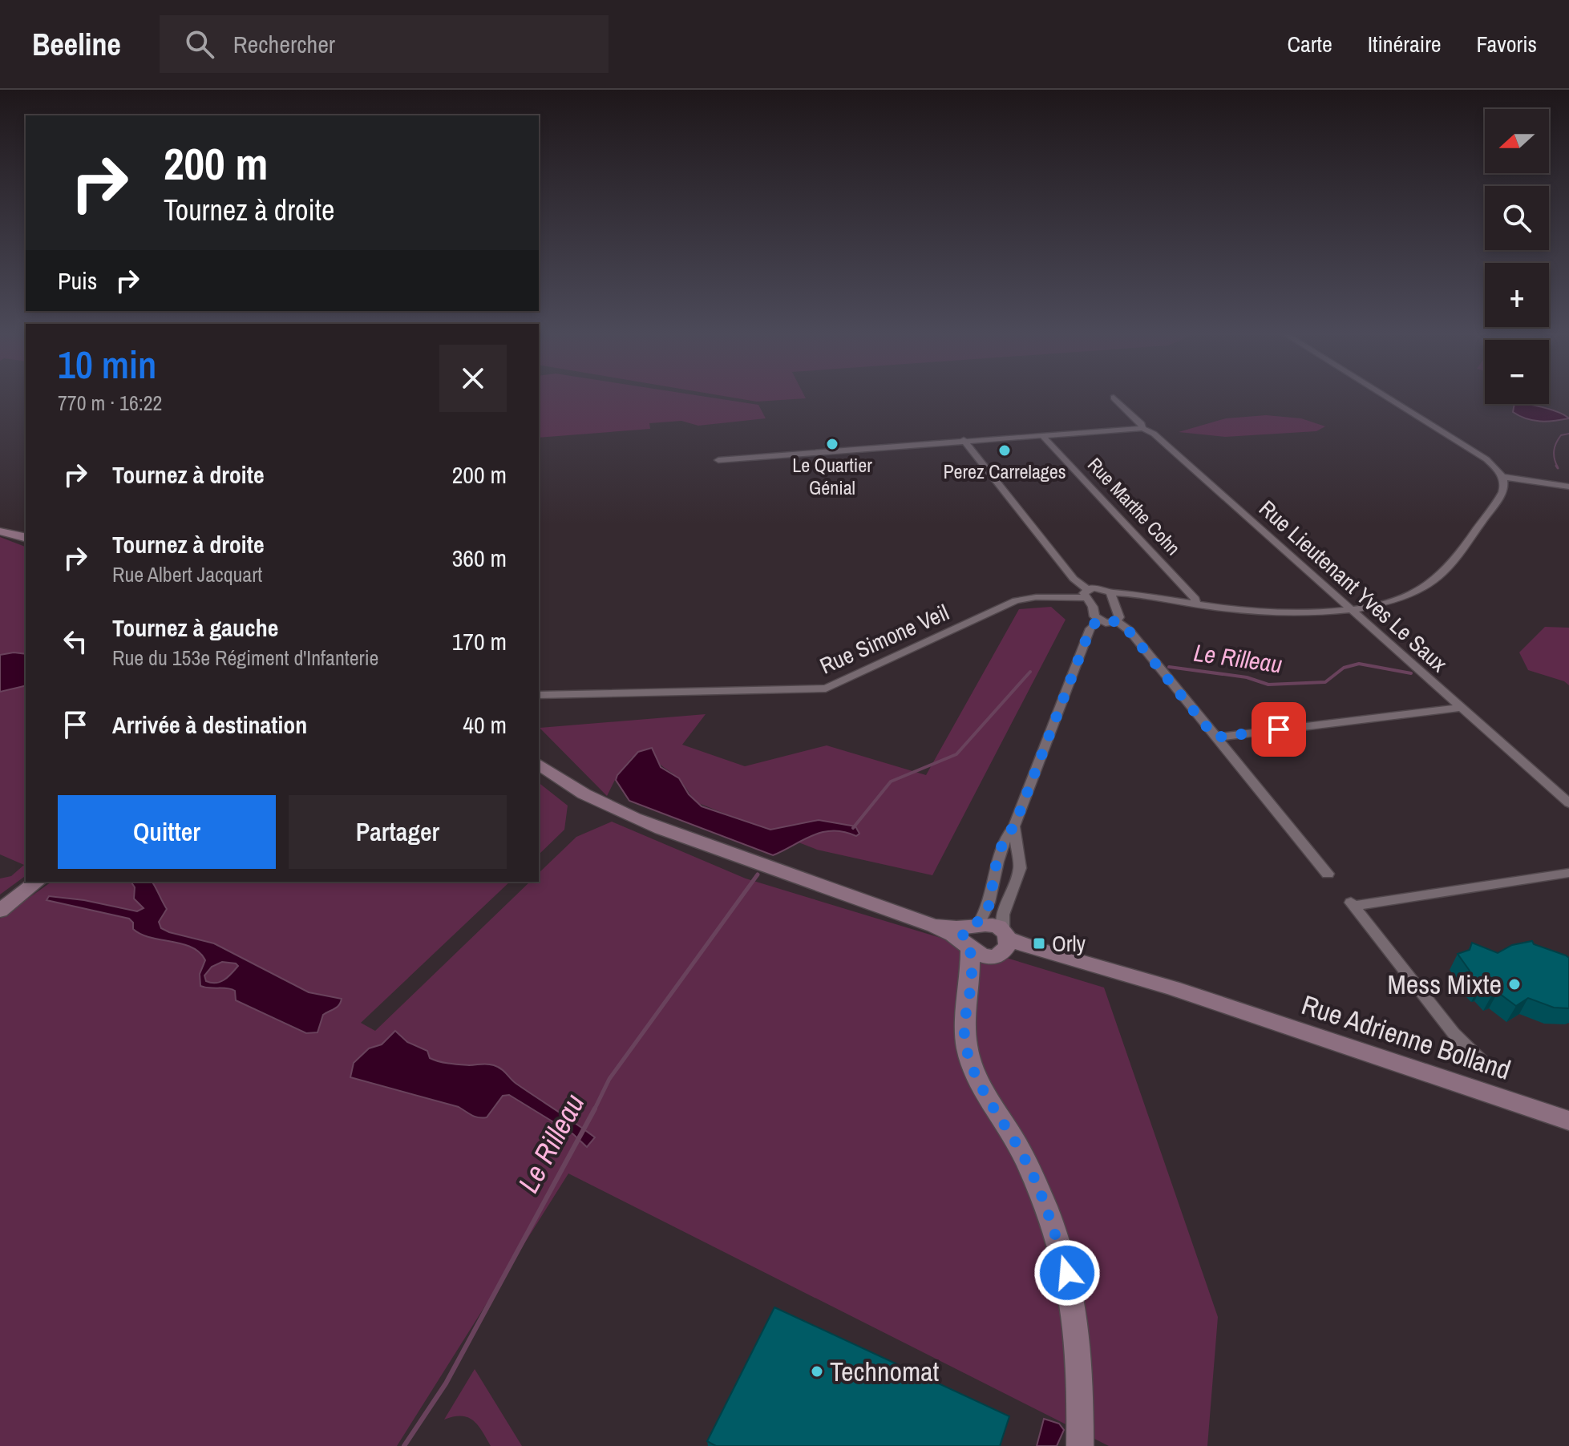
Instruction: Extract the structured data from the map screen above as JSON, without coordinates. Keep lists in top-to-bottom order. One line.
{"streets":{"main road":["Rue Adrienne Bolland"],"street":["Rue Marthe Cohn","Rue Lieutenant Yves Le Saux","Rue Simone Veil"]},"crossings":[["Rue Marthe Cohn","Rue Simone Veil"],["Rue Lieutenant Yves Le Saux","Rue Simone Veil"]],"water":["Le Rilleau"],"places":{"other":["Le Quartier Génial","Perez Carrelages","Mess Mixte","Technomat"],"transit":["Orly"]},"north":"left","page":{"header":"Beeline","search":"Rechercher","nav":["Carte","Itinéraire","Favoris"],"map_buttons":["+","−"],"turn":["200 m","Tournez à droite"],"then":"Puis","heading":["10 min","770 m · 16:22"],"list":[{"name":"Tournez à droite","value":"200 m"},{"name":"Tournez à droite","note":"Rue Albert Jacquart","value":"360 m"},{"name":"Tournez à gauche","note":"Rue du 153e Régiment d'Infanterie","value":"170 m"},{"name":"Arrivée à destination","value":"40 m"}],"buttons":["Quitter","Partager"]}}
